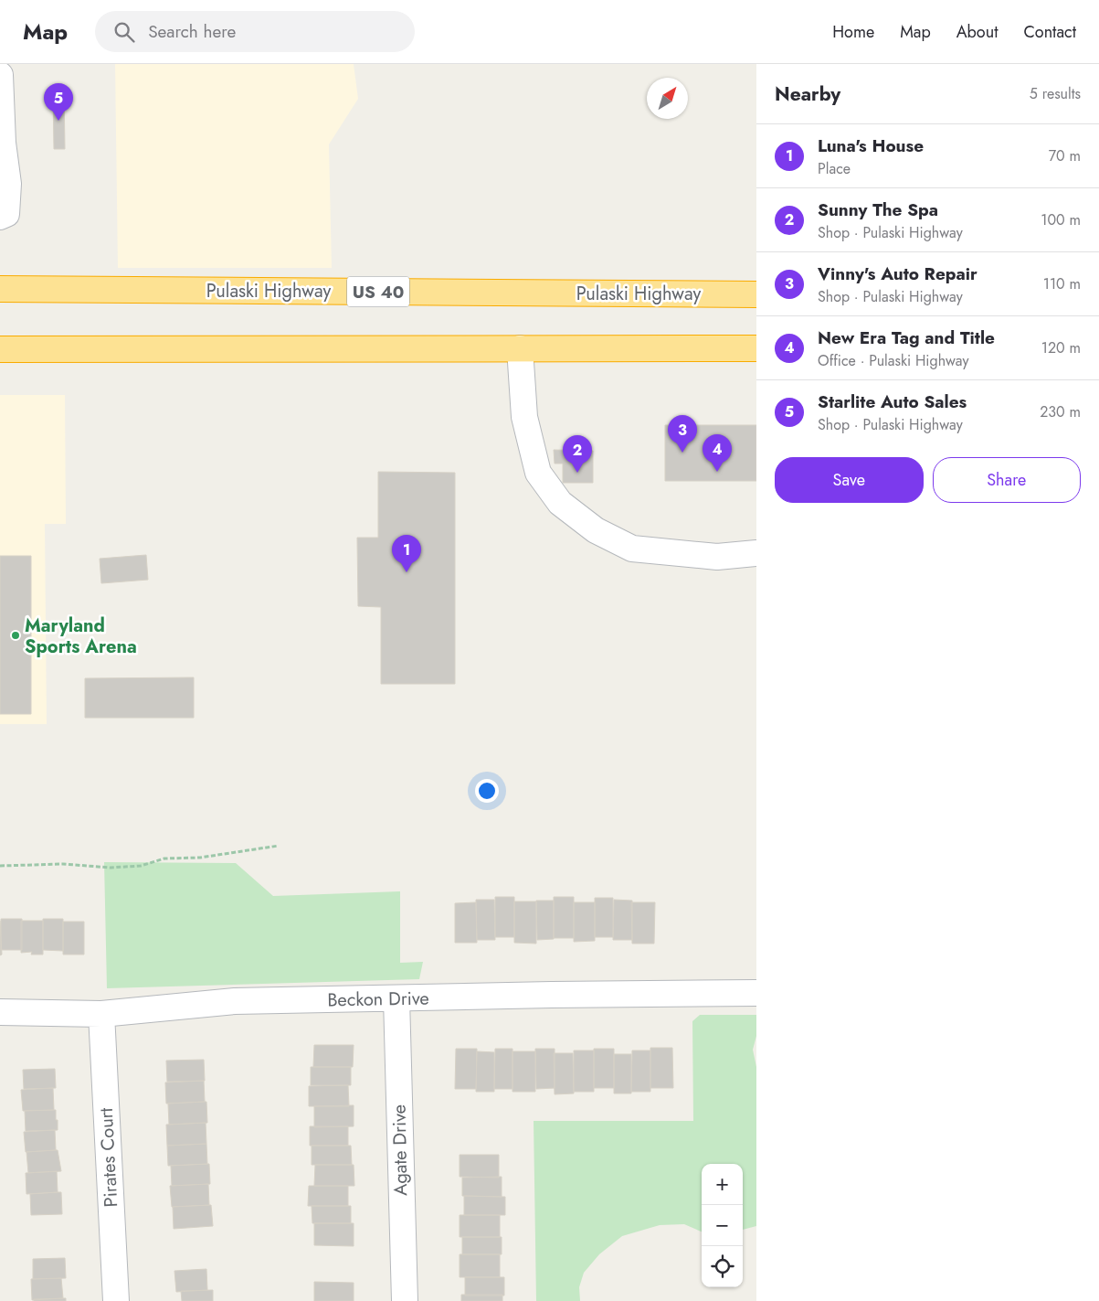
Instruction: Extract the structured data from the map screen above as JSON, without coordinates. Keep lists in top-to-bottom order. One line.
{"streets":{"highway":["Pulaski Highway","US 40"],"street":["Beckon Drive","Agate Drive","Pirates Court"]},"crossings":[["Beckon Drive","Agate Drive"],["Beckon Drive","Pirates Court"]],"places":["Maryland Sports Arena"],"north":"top right","page":{"header":"Map","search":"Search here","nav":["Home","Map","About","Contact"],"heading":["Nearby","5 results"],"pins":["5","3","4","2","1"],"list":[{"mark":"1","name":"Luna's House","note":"Place","value":"70 m"},{"mark":"2","name":"Sunny The Spa","note":"Shop · Pulaski Highway","value":"100 m"},{"mark":"3","name":"Vinny's Auto Repair","note":"Shop · Pulaski Highway","value":"110 m"},{"mark":"4","name":"New Era Tag and Title","note":"Office · Pulaski Highway","value":"120 m"},{"mark":"5","name":"Starlite Auto Sales","note":"Shop · Pulaski Highway","value":"230 m"}],"buttons":["Save","Share"],"map_buttons":["+","−"]}}
